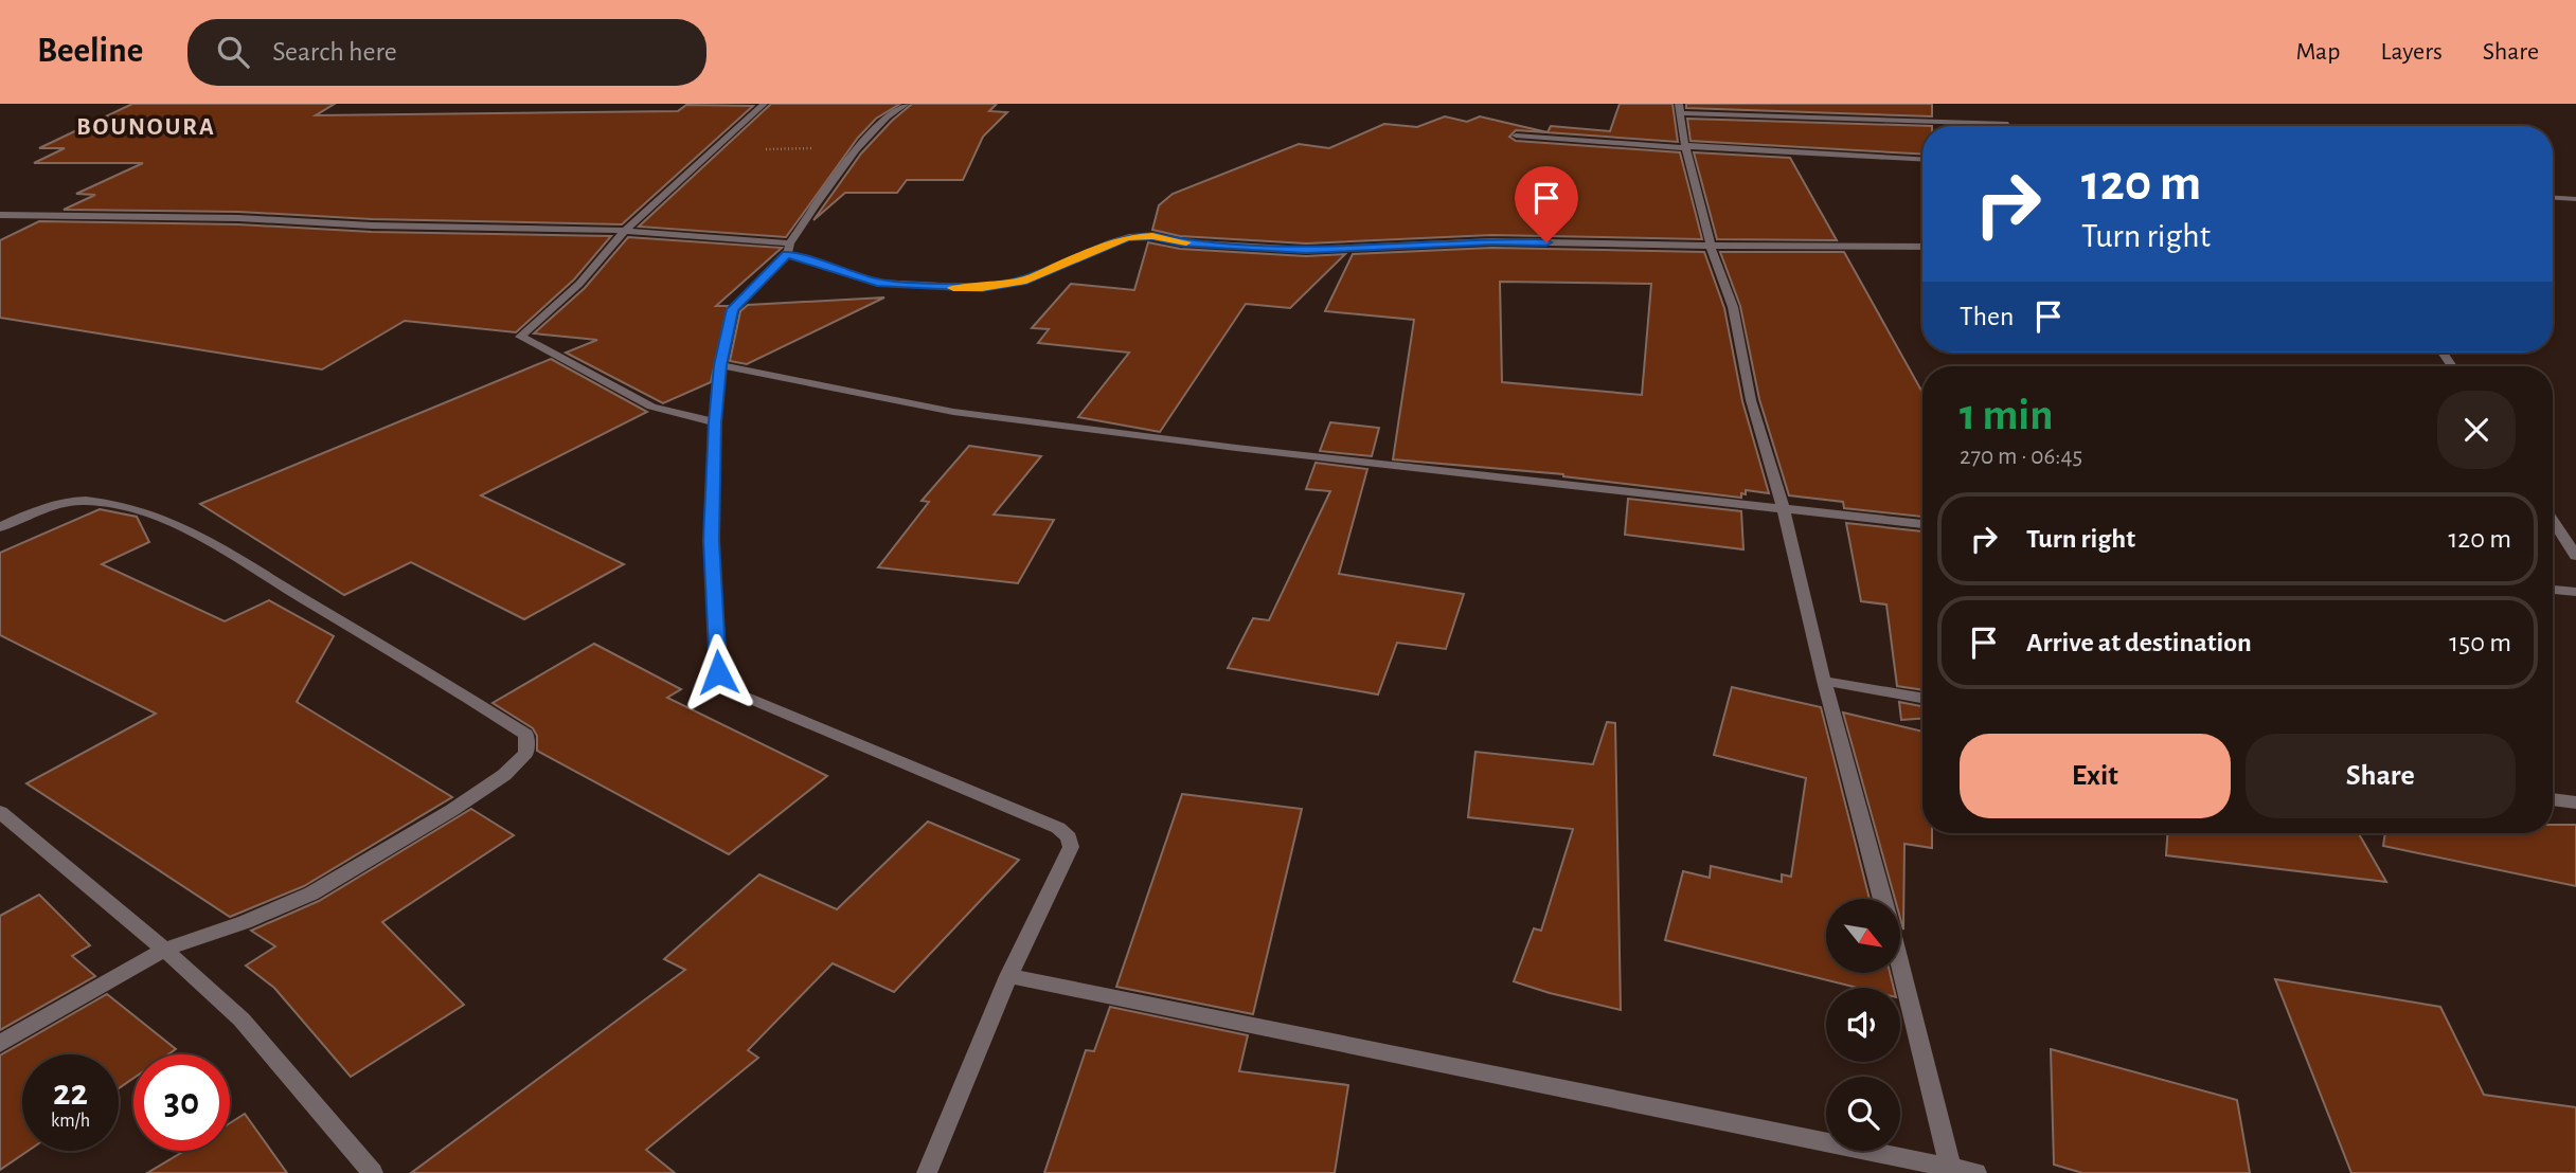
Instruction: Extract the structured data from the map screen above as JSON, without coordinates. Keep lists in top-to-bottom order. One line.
{"districts":["BOUNOURA"],"north":"bottom right","page":{"header":"Beeline","search":"Search here","nav":["Map","Layers","Share"],"turn":["120 m","Turn right"],"then":"Then","heading":["1 min","270 m · 06:45"],"list":[{"name":"Turn right","value":"120 m"},{"name":"Arrive at destination","value":"150 m"}],"buttons":["Exit","Share"],"speed":"22 km/h","limit":"30"}}
